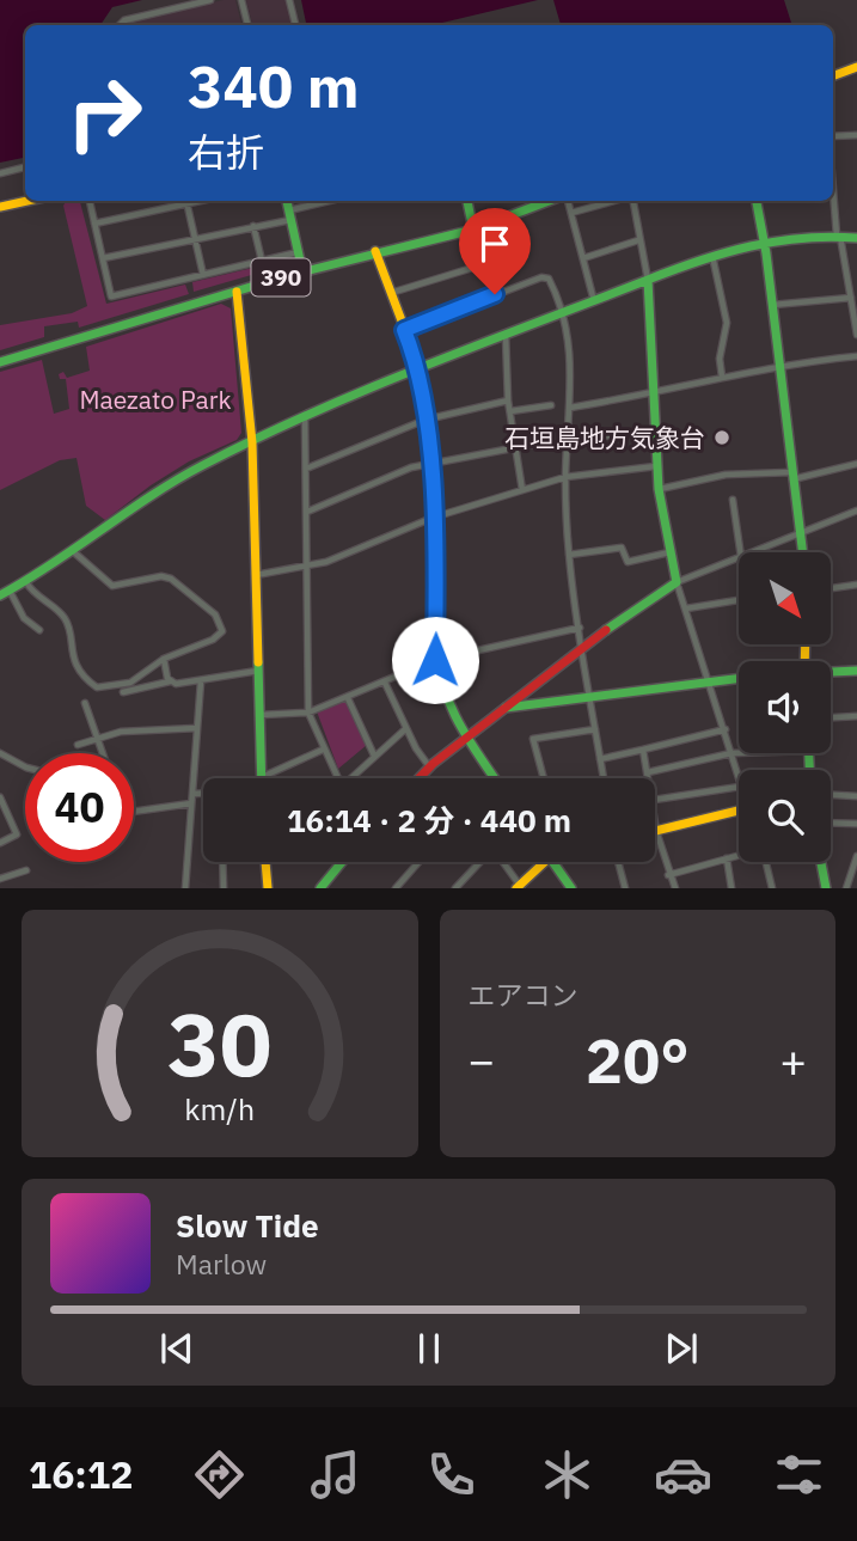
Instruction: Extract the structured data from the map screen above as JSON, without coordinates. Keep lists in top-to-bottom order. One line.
{"streets":{"main road":["390"]},"parks":["Maezato Park"],"places":["石垣島地方気象台"],"north":"bottom right","page":{"turn":["340 m","右折"],"limit":"40","trip":"16:14 · 2 分 · 440 m","tile":"エアコン","heat":["−","20°","+"],"song":["Slow Tide","Marlow"],"tabs":"16:12","gauge":["30","km/h"]}}
